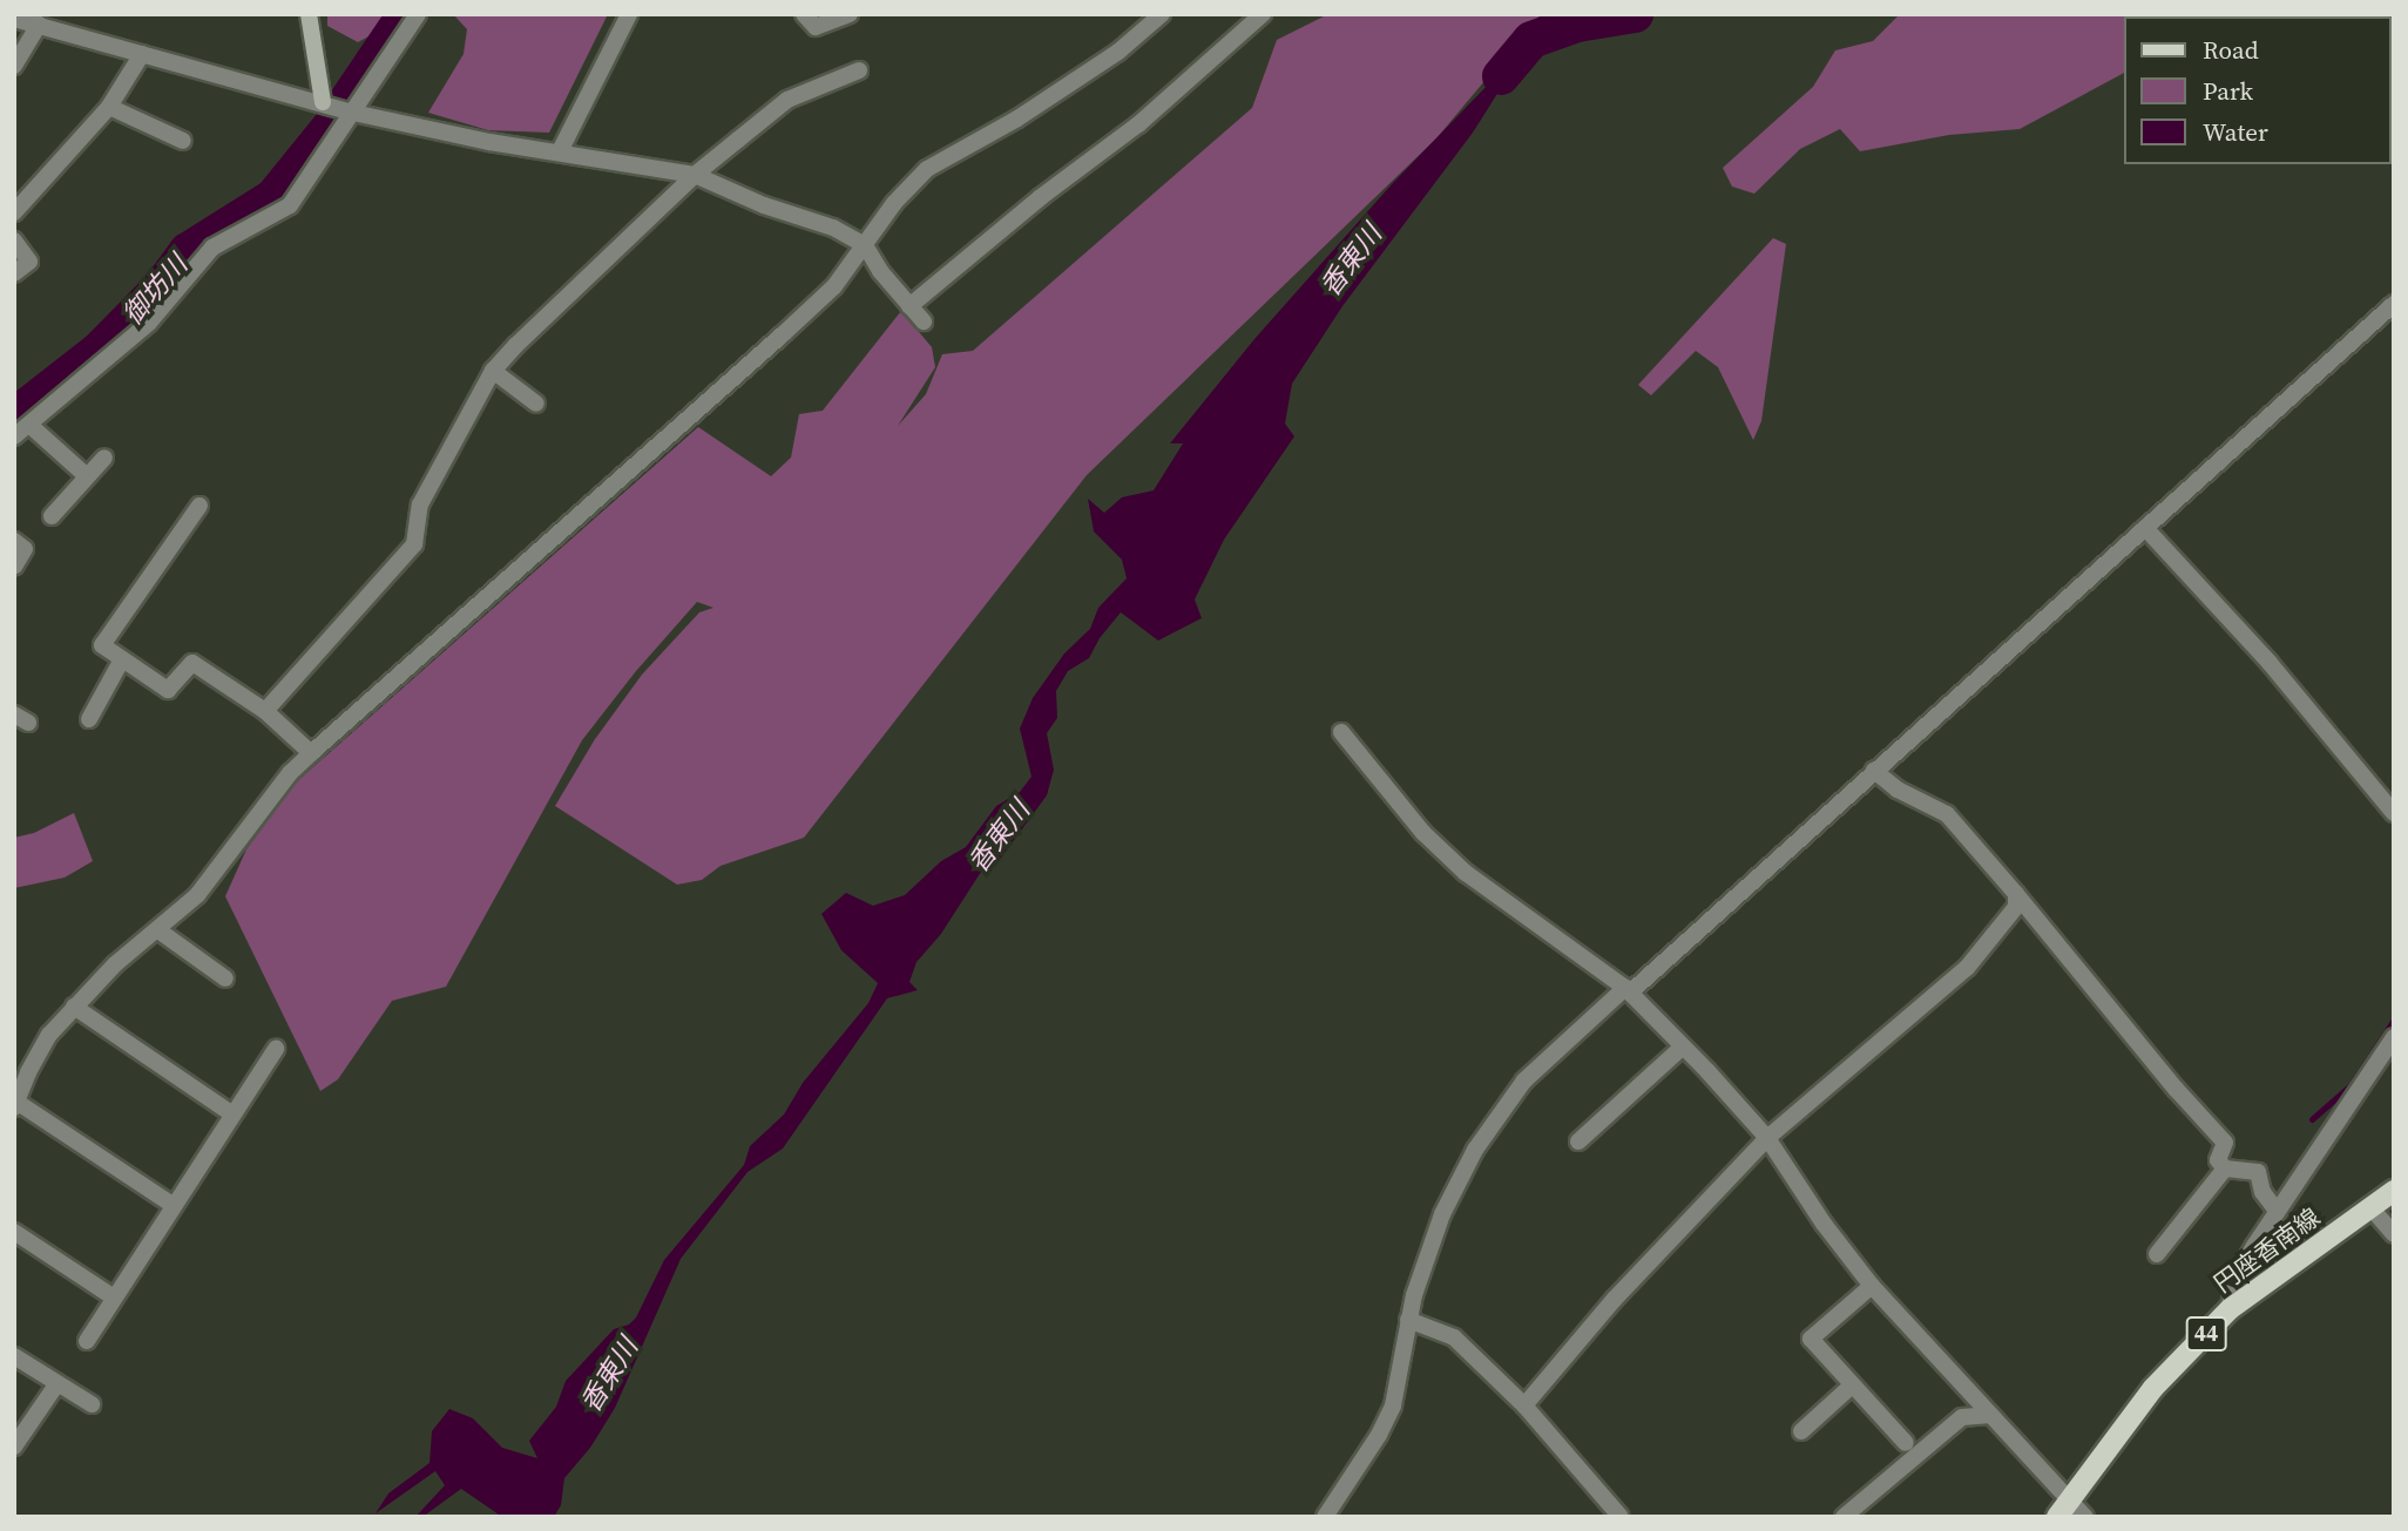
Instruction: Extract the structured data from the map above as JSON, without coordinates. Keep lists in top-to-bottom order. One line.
{"streets":{"main road":["円座香南線","44"]},"water":["香東川","御坊川"],"legend":["Road","Park","Water"]}
